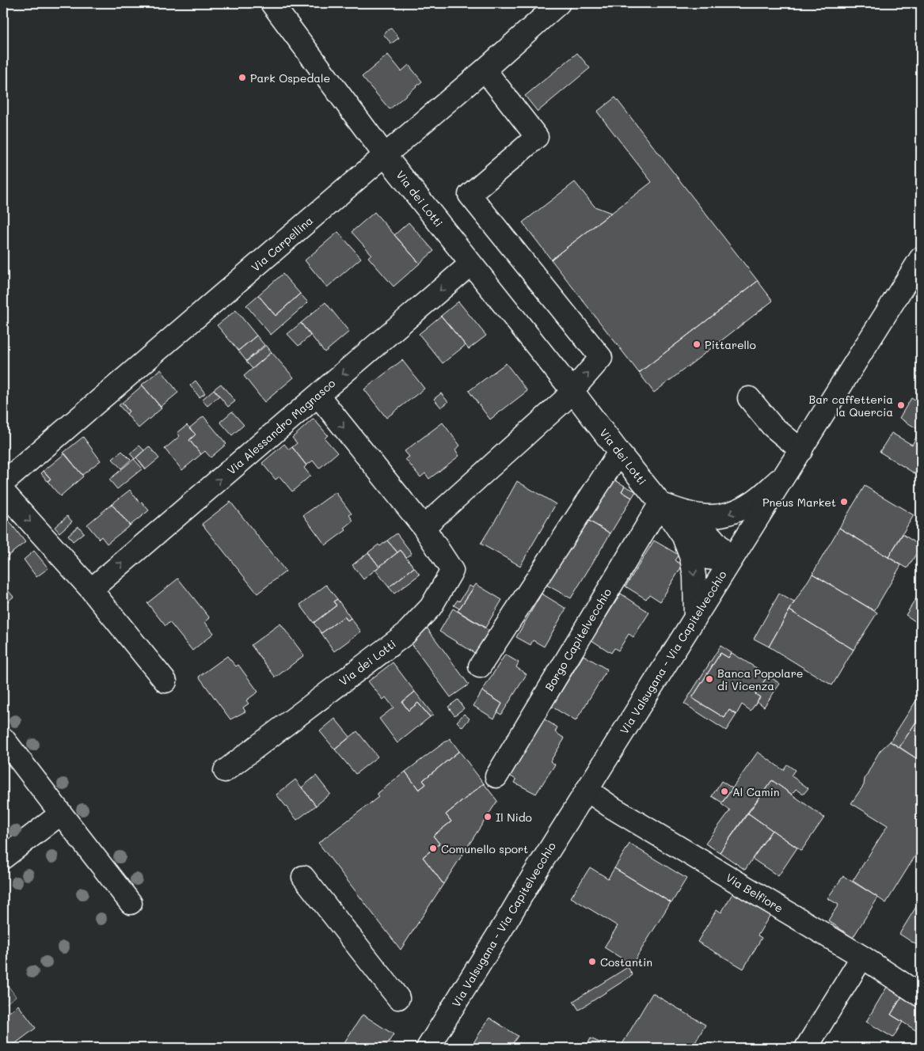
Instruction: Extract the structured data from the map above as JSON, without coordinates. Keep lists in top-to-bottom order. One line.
{"streets":{"street":["Via dei Lotti","Via Carpellina","Via Alessandro Magnasco","Borgo Capitelvecchio","Via Valsugana - Via Capitelvecchio","Via Belfiore"]},"crossings":[["Via dei Lotti","Via Carpellina"],["Via dei Lotti","Via Alessandro Magnasco"],["Via dei Lotti","Borgo Capitelvecchio"],["Via dei Lotti","Via Valsugana - Via Capitelvecchio"],["Via Valsugana - Via Capitelvecchio","Via Belfiore"]],"places":["Park Ospedale","Pittarello","Bar caffetteria la Quercia","Pneus Market","Banca Popolare di Vicenza","Al Camin","Il Nido","Comunello sport","Costantin"]}
